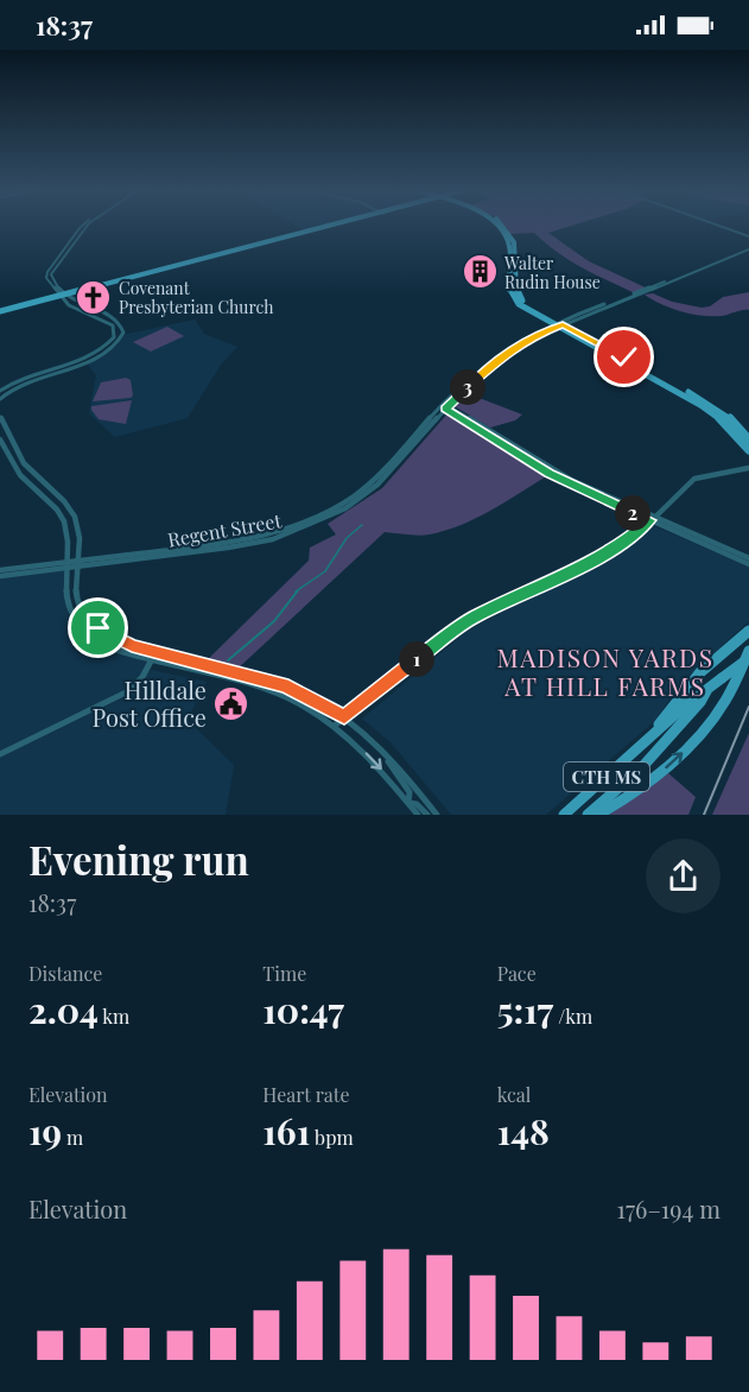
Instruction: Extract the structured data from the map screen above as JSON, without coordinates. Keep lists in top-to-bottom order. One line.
{"streets":{"main road":["CTH MS"],"street":["Regent Street"]},"districts":["MADISON YARDS AT HILL FARMS"],"places":{"building":["Walter Rudin House"],"church":["Covenant Presbyterian Church"],"public building":["Hilldale Post Office"]},"page":{"status":"18:37","pins":["3","2","1"],"heading":["Evening run","18:37"],"stats":[["Distance","2.04 km"],["Time","10:47"],["Pace","5:17 /km"],["Elevation","19 m"],["Heart rate","161 bpm"],["kcal","148"]],"chart":["Elevation","176–194 m"]}}
